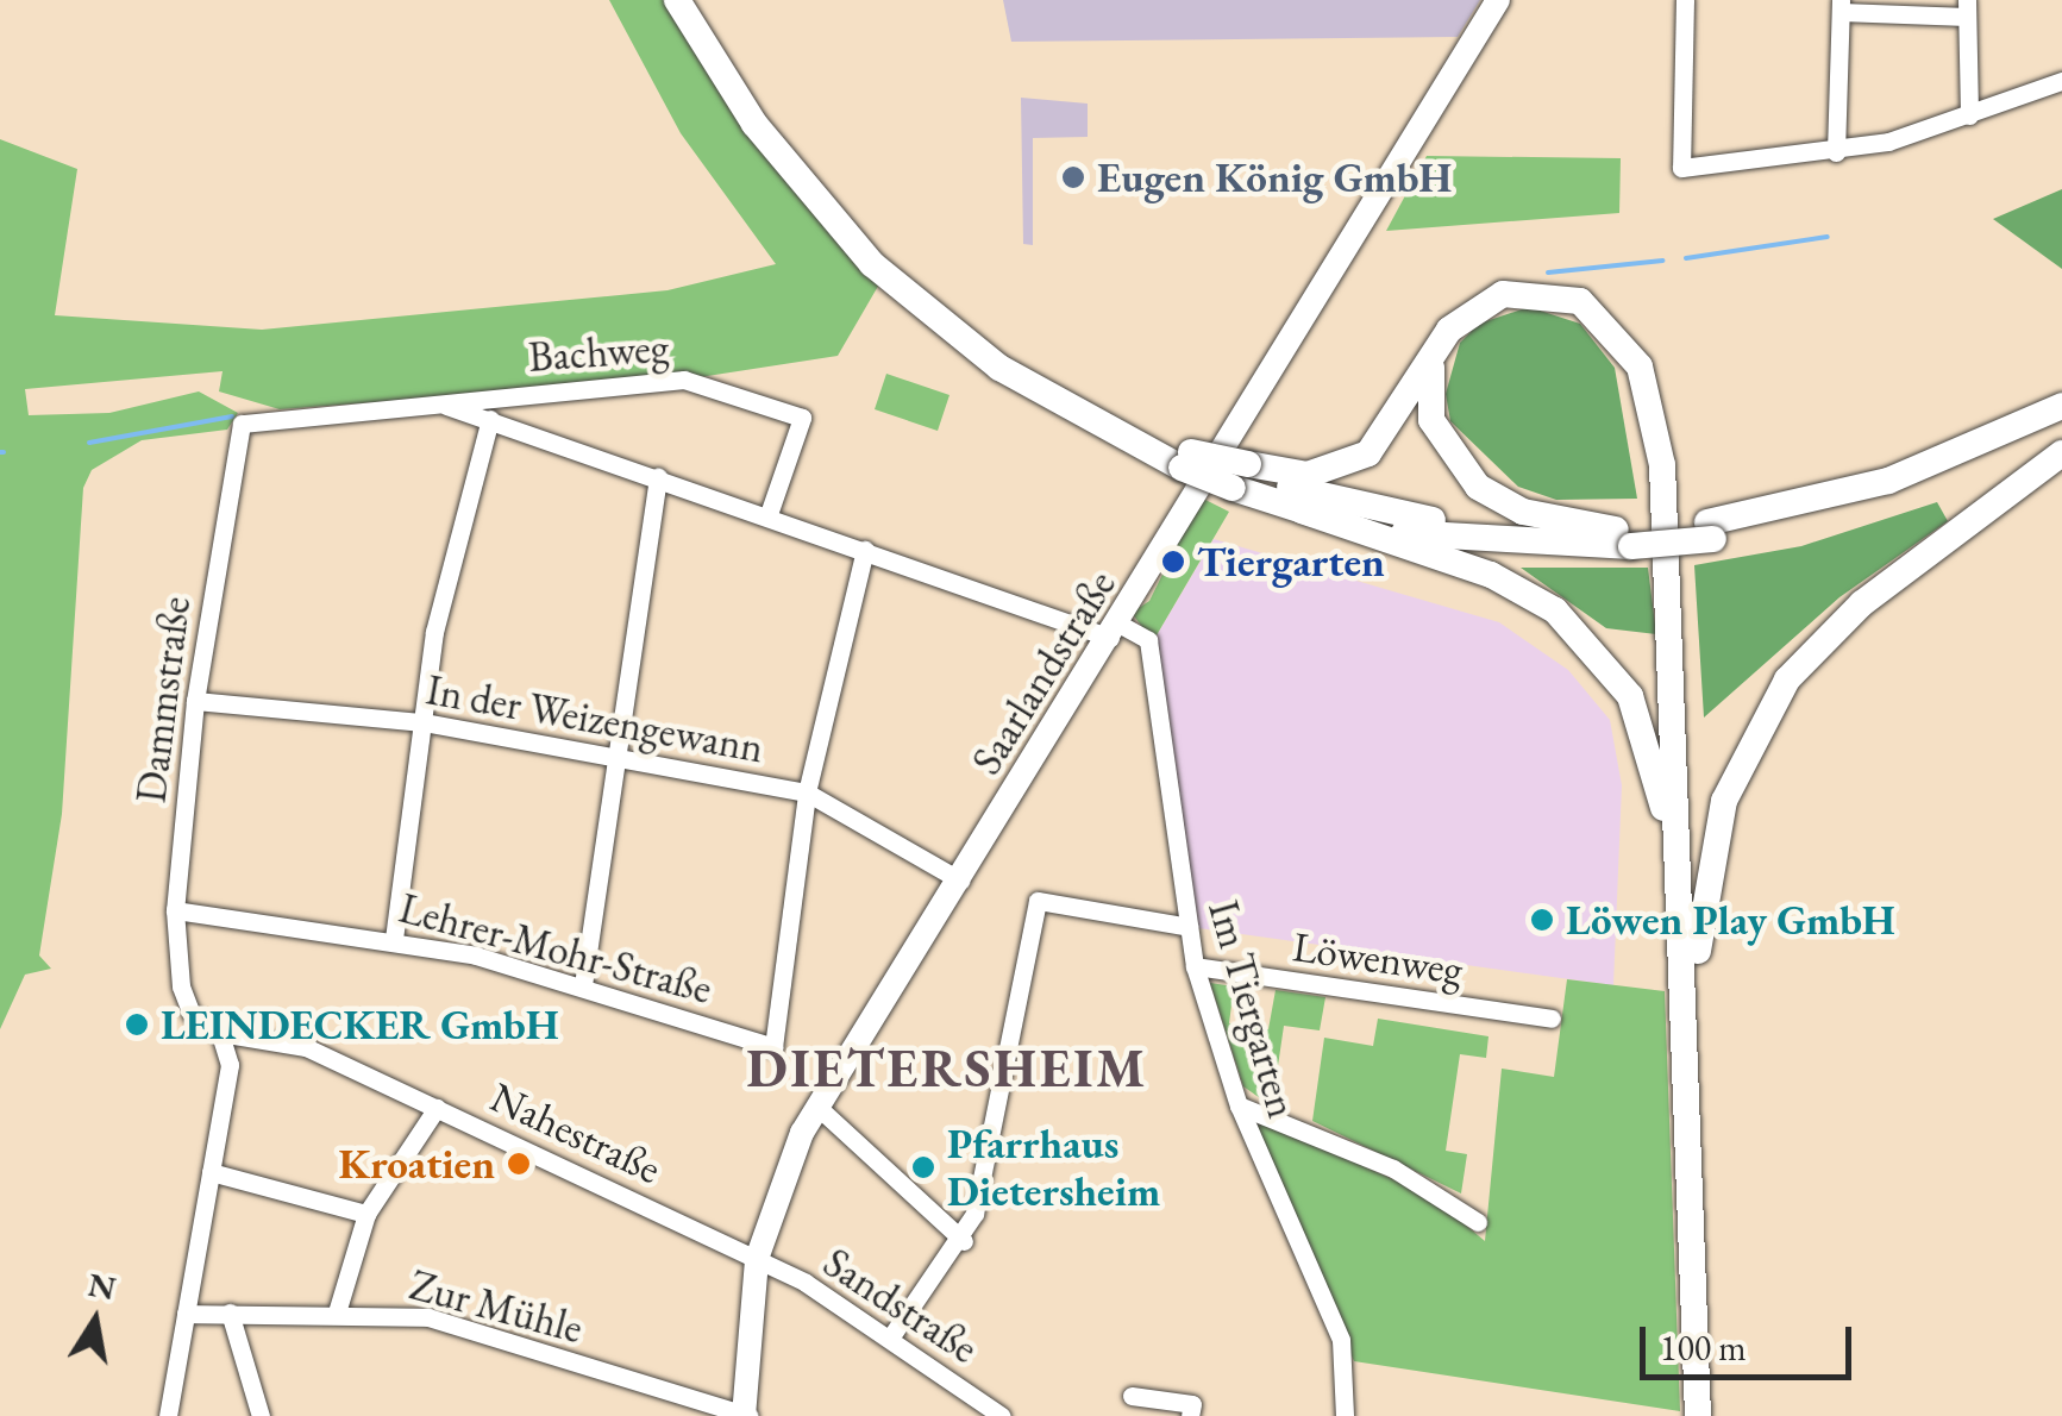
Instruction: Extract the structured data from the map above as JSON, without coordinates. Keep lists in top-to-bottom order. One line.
{"streets":{"main road":["Saarlandstraße"],"street":["Bachweg","Dammstraße","In der Weizengewann","Lehrer-Mohr-Straße","Löwenweg","Im Tiergarten","Nahestraße","Sandstraße","Zur Mühle"]},"crossings":[["Bachweg","Saarlandstraße"],["Bachweg","Dammstraße"],["Bachweg","Im Tiergarten"],["Saarlandstraße","In der Weizengewann"],["Saarlandstraße","Im Tiergarten"],["Saarlandstraße","Nahestraße"],["Saarlandstraße","Sandstraße"],["Saarlandstraße","Zur Mühle"],["Dammstraße","In der Weizengewann"],["Dammstraße","Lehrer-Mohr-Straße"],["Dammstraße","Nahestraße"],["In der Weizengewann","Lehrer-Mohr-Straße"],["Löwenweg","Im Tiergarten"],["Nahestraße","Sandstraße"]],"districts":["DIETERSHEIM"],"places":["Eugen König GmbH","Tiergarten","Löwen Play GmbH","LEINDECKER GmbH","Kroatien","Pfarrhaus Dietersheim"],"scale_bar":"100 m","north":"top"}
